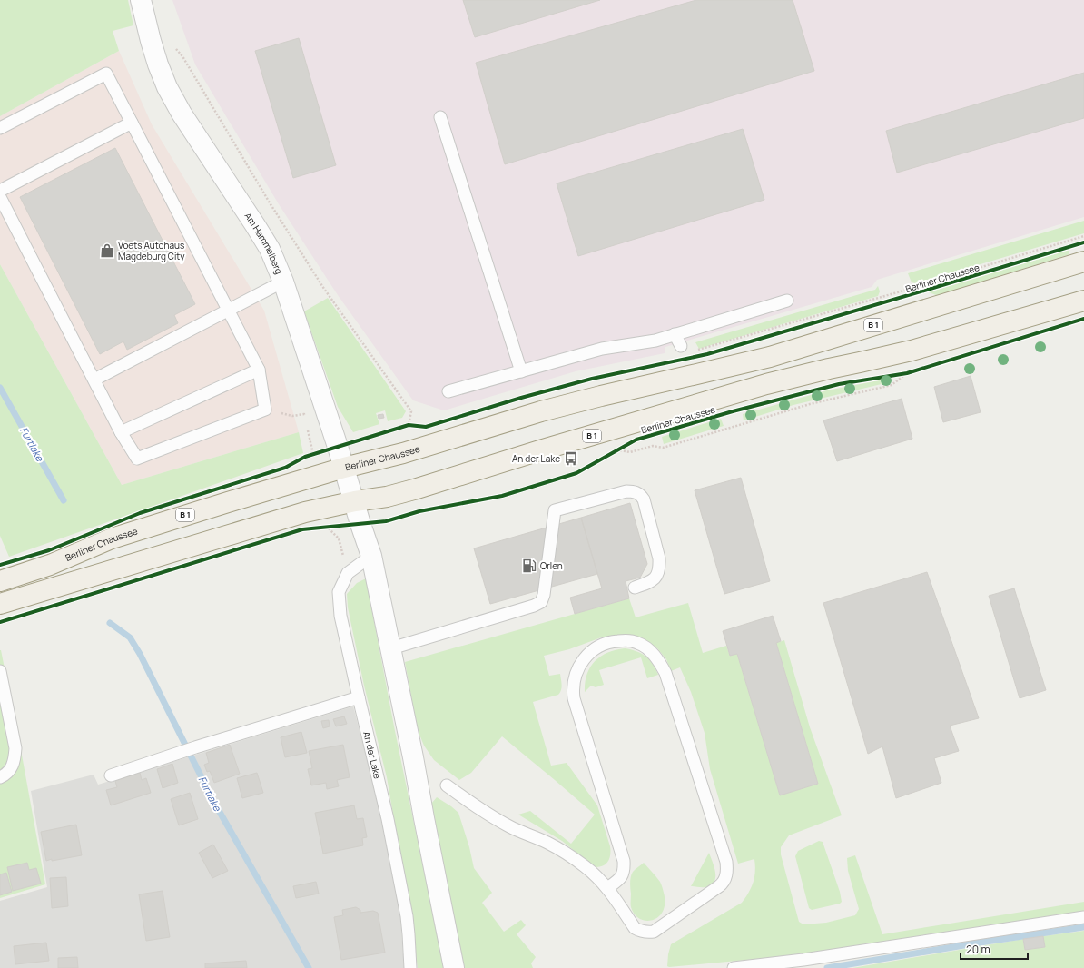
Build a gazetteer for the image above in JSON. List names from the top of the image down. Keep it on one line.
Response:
{"streets":{"main road":["Berliner Chaussee","B 1"],"street":["Am Hammelberg"],"lane":["An der Lake"]},"crossings":[["Am Hammelberg","Berliner Chaussee"]],"water":["Furtlake"],"places":{"shop":["Voets Autohaus Magdeburg City"],"bus stop":["An der Lake"],"fuel station":["Orlen"]},"scale_bar":"20 m"}
